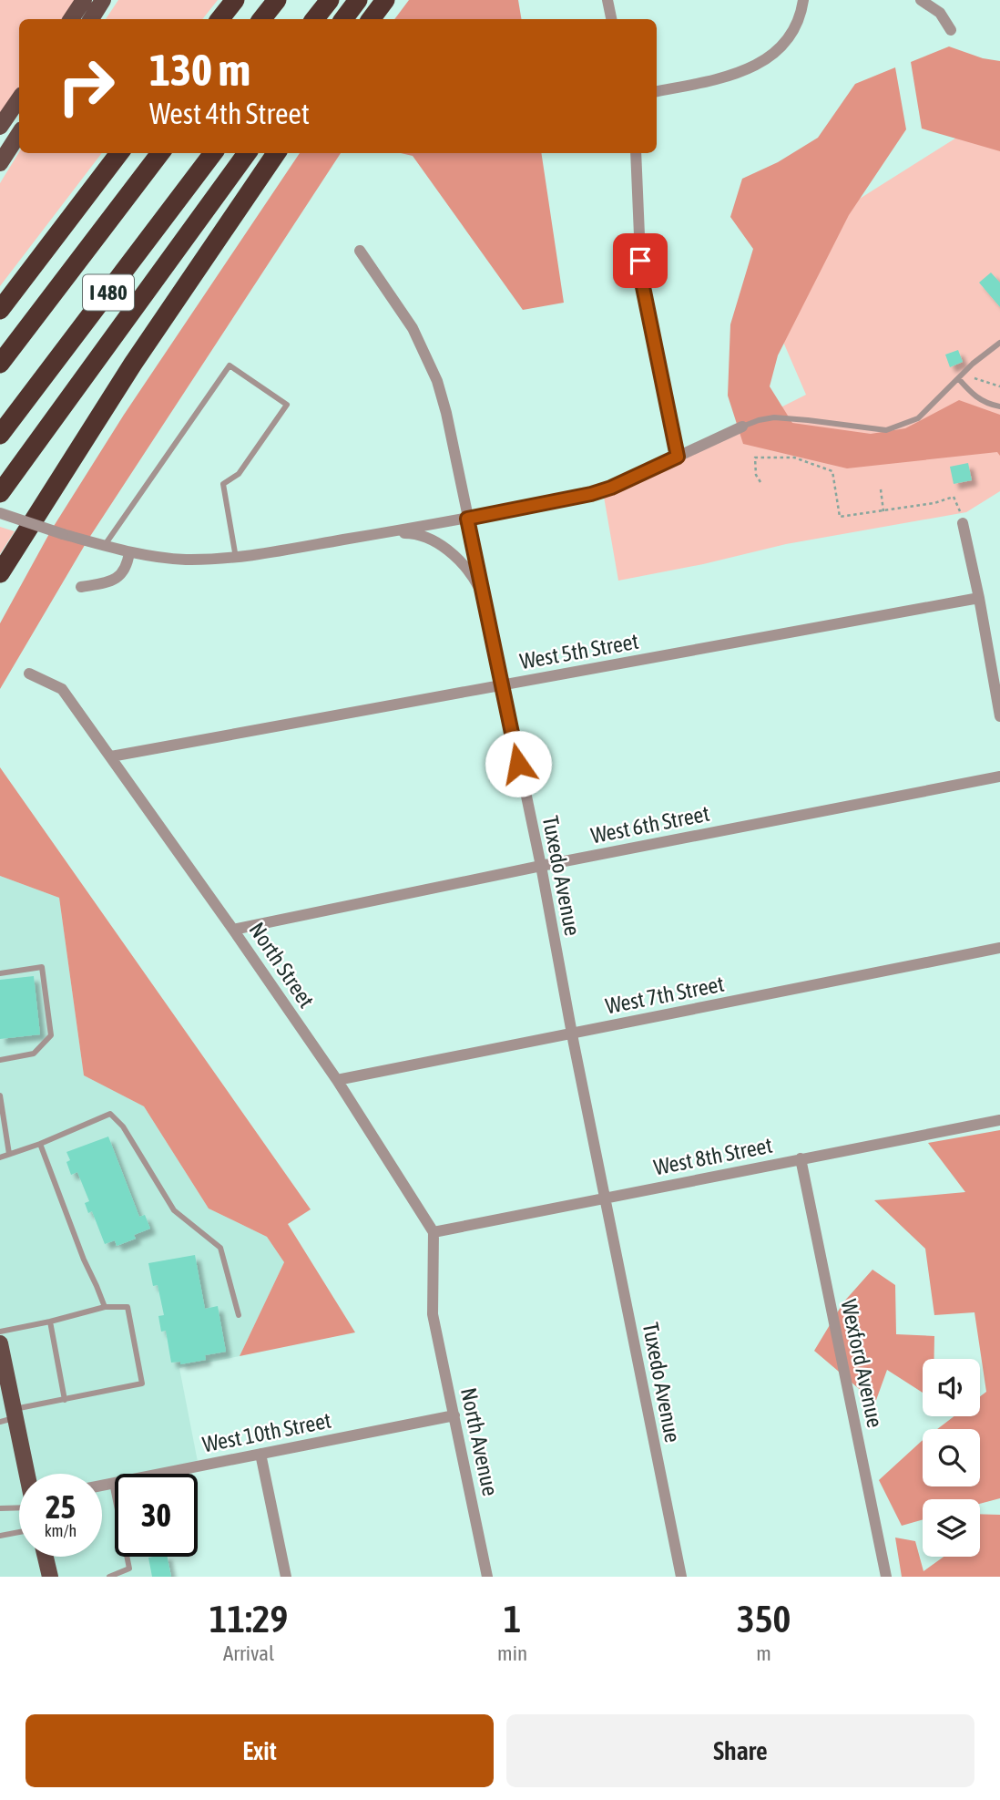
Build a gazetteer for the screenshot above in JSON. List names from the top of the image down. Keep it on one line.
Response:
{"streets":{"highway":["I 480"],"street":["West 5th Street","West 6th Street","Tuxedo Avenue","North Street","West 7th Street","West 8th Street","Wexford Avenue","West 10th Street","North Avenue"]},"crossings":[["West 5th Street","Tuxedo Avenue"],["West 5th Street","North Street"],["West 6th Street","Tuxedo Avenue"],["West 6th Street","North Street"],["Tuxedo Avenue","West 7th Street"],["Tuxedo Avenue","West 8th Street"],["North Street","West 7th Street"],["North Street","West 8th Street"],["North Street","North Avenue"],["West 8th Street","Wexford Avenue"],["West 8th Street","North Avenue"],["West 10th Street","North Avenue"]],"page":{"turn":["130 m","West 4th Street"],"speed":"25 km/h","limit":"30","eta":["11:29","Arrival","1","min","350","m"],"buttons":["Exit","Share"]}}
